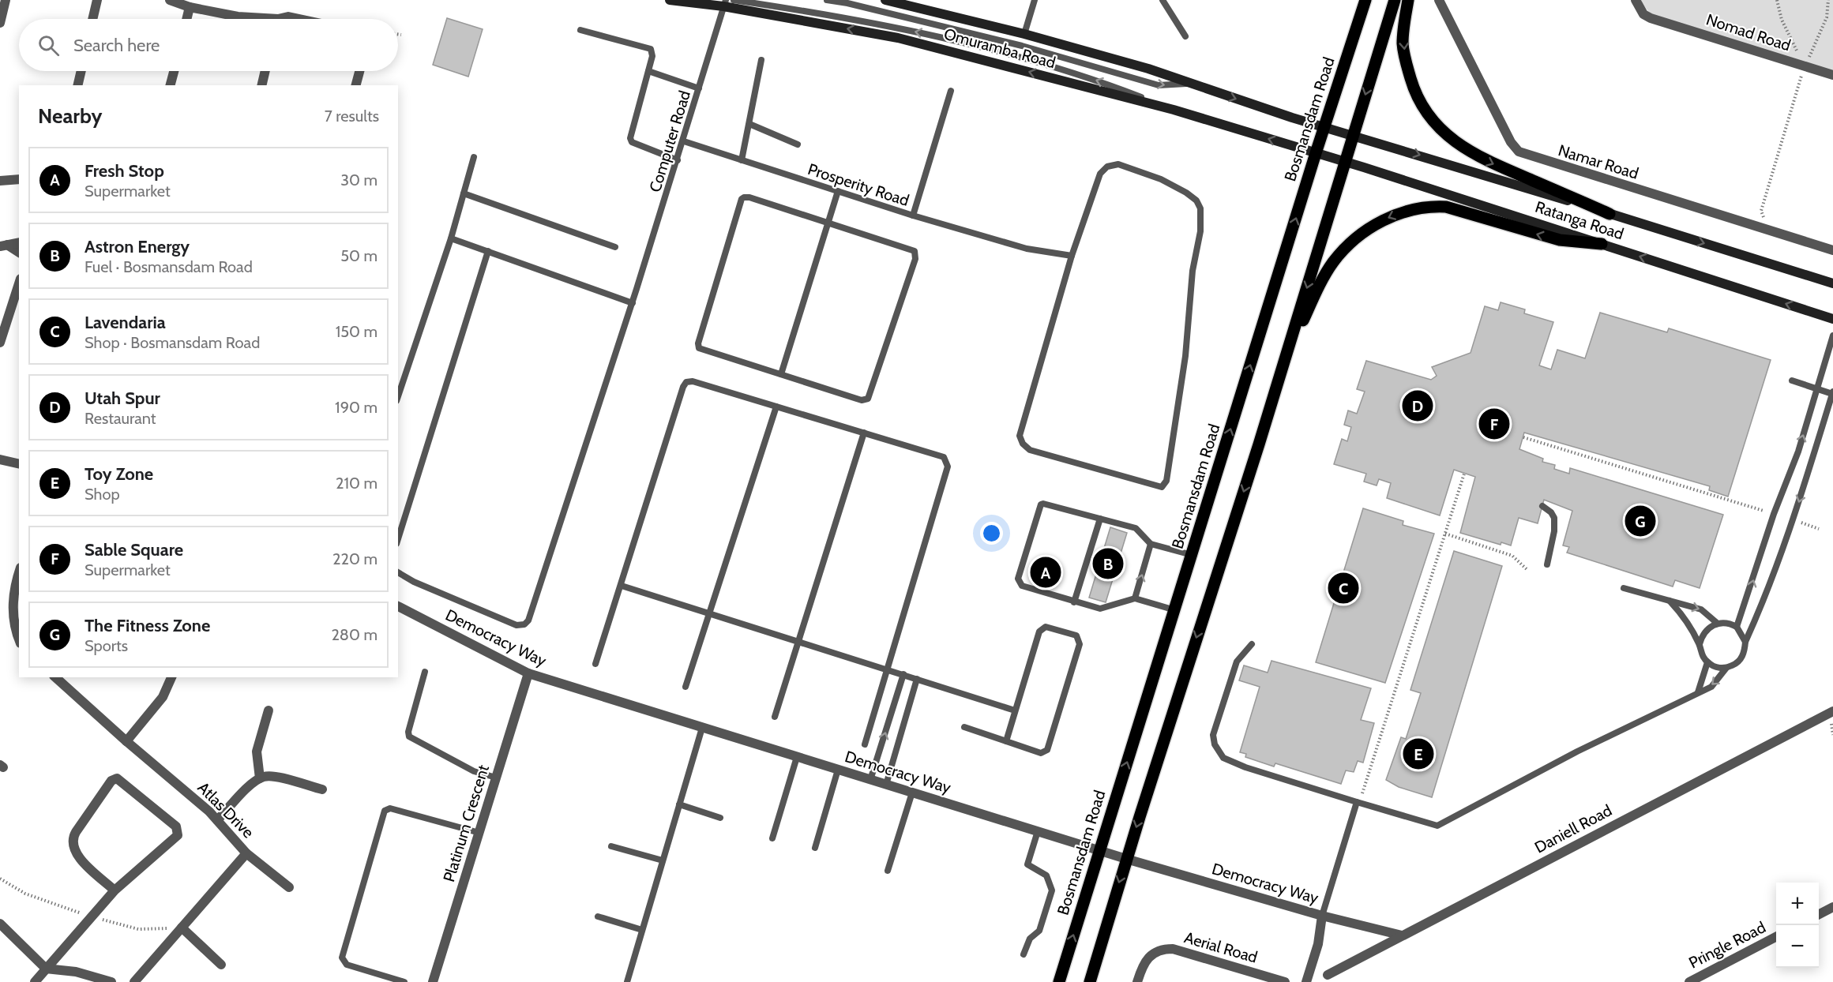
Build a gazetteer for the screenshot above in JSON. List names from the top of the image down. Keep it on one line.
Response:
{"streets":{"main road":["Omuramba Road","Bosmansdam Road","Ratanga Road"],"street":["Nomad Road","Namar Road","Democracy Way","Atlas Drive","Platinum Crescent","Daniell Road","Pringle Road","Aerial Road"],"lane":["Computer Road","Prosperity Road"]},"crossings":[["Omuramba Road","Bosmansdam Road"],["Omuramba Road","Computer Road"],["Omuramba Road","Ratanga Road"],["Bosmansdam Road","Ratanga Road"],["Bosmansdam Road","Democracy Way"],["Computer Road","Prosperity Road"],["Democracy Way","Platinum Crescent"],["Democracy Way","Daniell Road"]],"page":{"search":"Search here","heading":["Nearby","7 results"],"list":[{"mark":"A","name":"Fresh Stop","note":"Supermarket","value":"30 m"},{"mark":"B","name":"Astron Energy","note":"Fuel · Bosmansdam Road","value":"50 m"},{"mark":"C","name":"Lavendaria","note":"Shop · Bosmansdam Road","value":"150 m"},{"mark":"D","name":"Utah Spur","note":"Restaurant","value":"190 m"},{"mark":"E","name":"Toy Zone","note":"Shop","value":"210 m"},{"mark":"F","name":"Sable Square","note":"Supermarket","value":"220 m"},{"mark":"G","name":"The Fitness Zone","note":"Sports","value":"280 m"}],"pins":["D","F","G","B","A","C","E"],"map_buttons":["+","−"]}}
